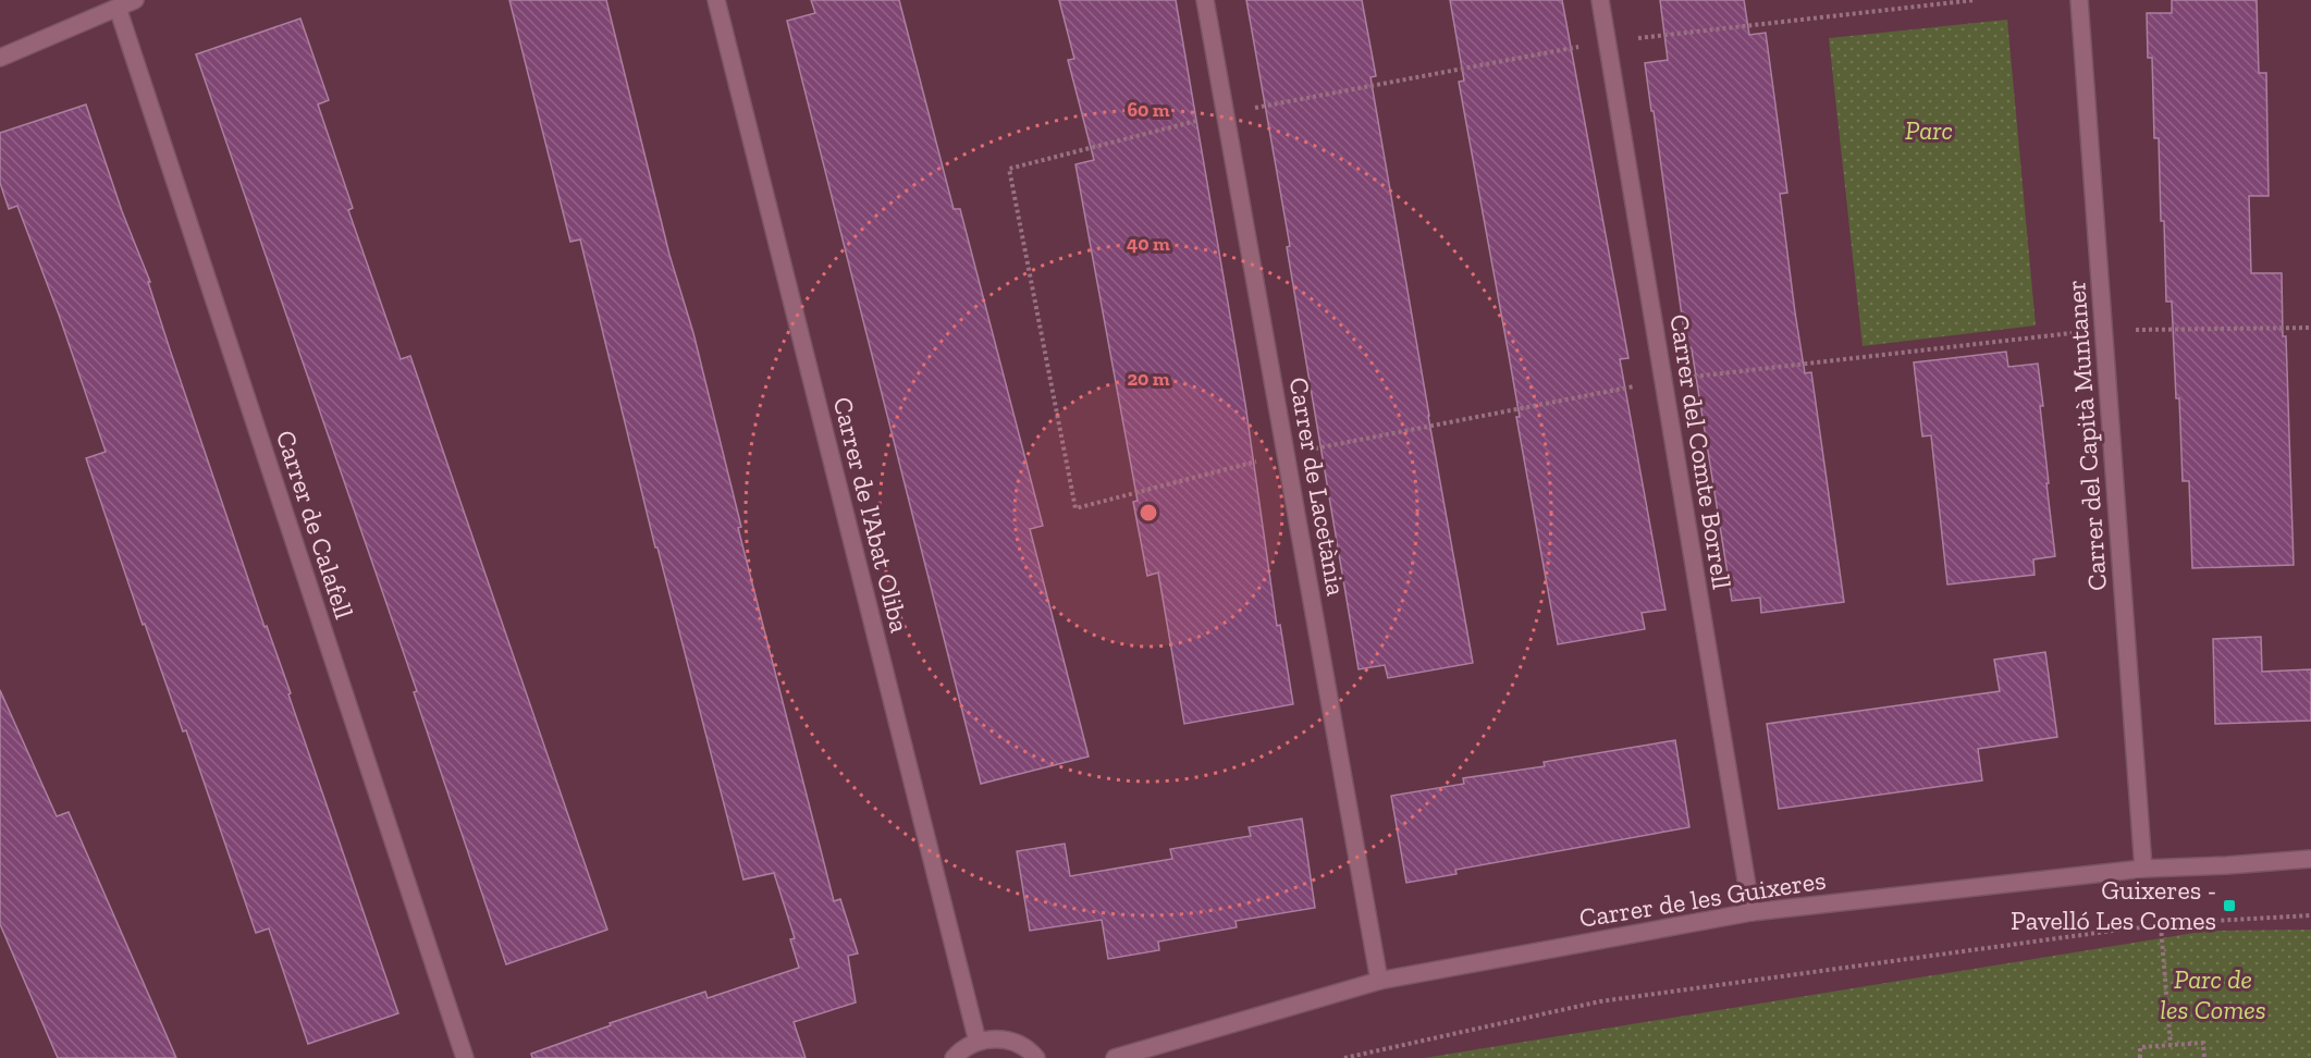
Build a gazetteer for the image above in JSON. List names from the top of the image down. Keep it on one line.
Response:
{"streets":{"street":["Carrer del Capità Muntaner","Carrer del Comte Borrell","Carrer de Lacetània","Carrer de l'Abat Oliba","Carrer de Calafell","Carrer de les Guixeres"]},"crossings":[["Carrer del Capità Muntaner","Carrer de les Guixeres"],["Carrer del Comte Borrell","Carrer de les Guixeres"],["Carrer de Lacetània","Carrer de les Guixeres"]],"parks":["Parc","Parc de les Comes"],"places":{"transit":["Guixeres - Pavelló Les Comes"]},"rings":["60 m","40 m","20 m"]}
